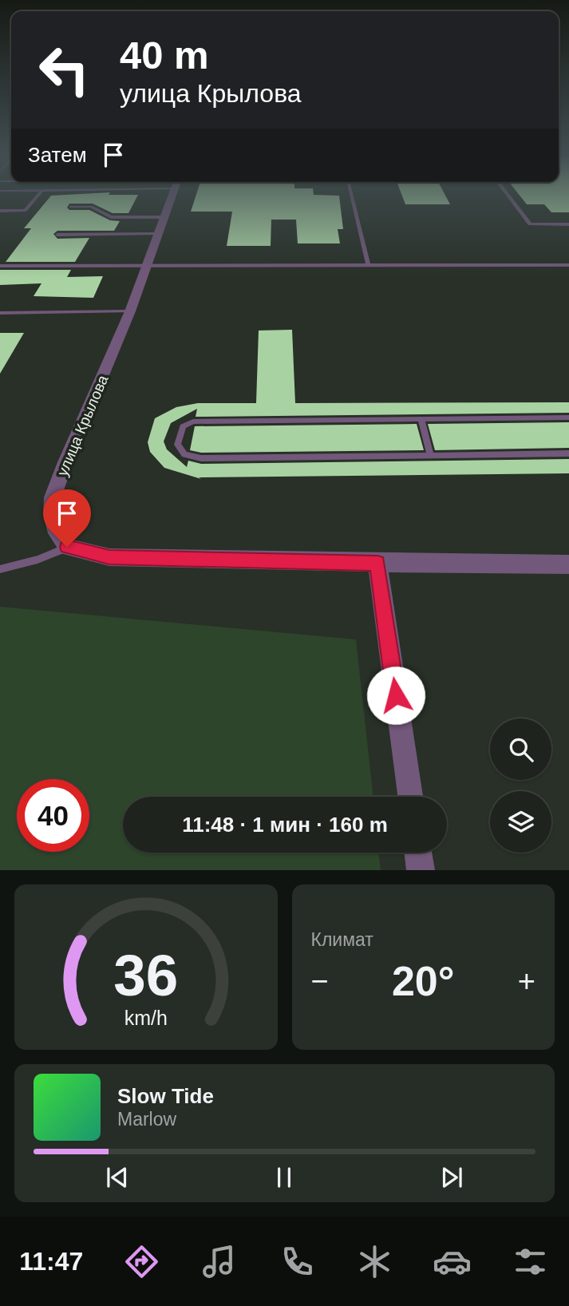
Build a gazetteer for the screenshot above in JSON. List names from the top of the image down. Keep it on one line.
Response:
{"streets":{"street":["улица Крылова"]},"page":{"turn":["40 m","улица Крылова"],"then":"Затем","limit":"40","trip":"11:48 · 1 мин · 160 m","tile":"Климат","heat":["−","20°","+"],"song":["Slow Tide","Marlow"],"tabs":"11:47","gauge":["36","km/h"]}}
